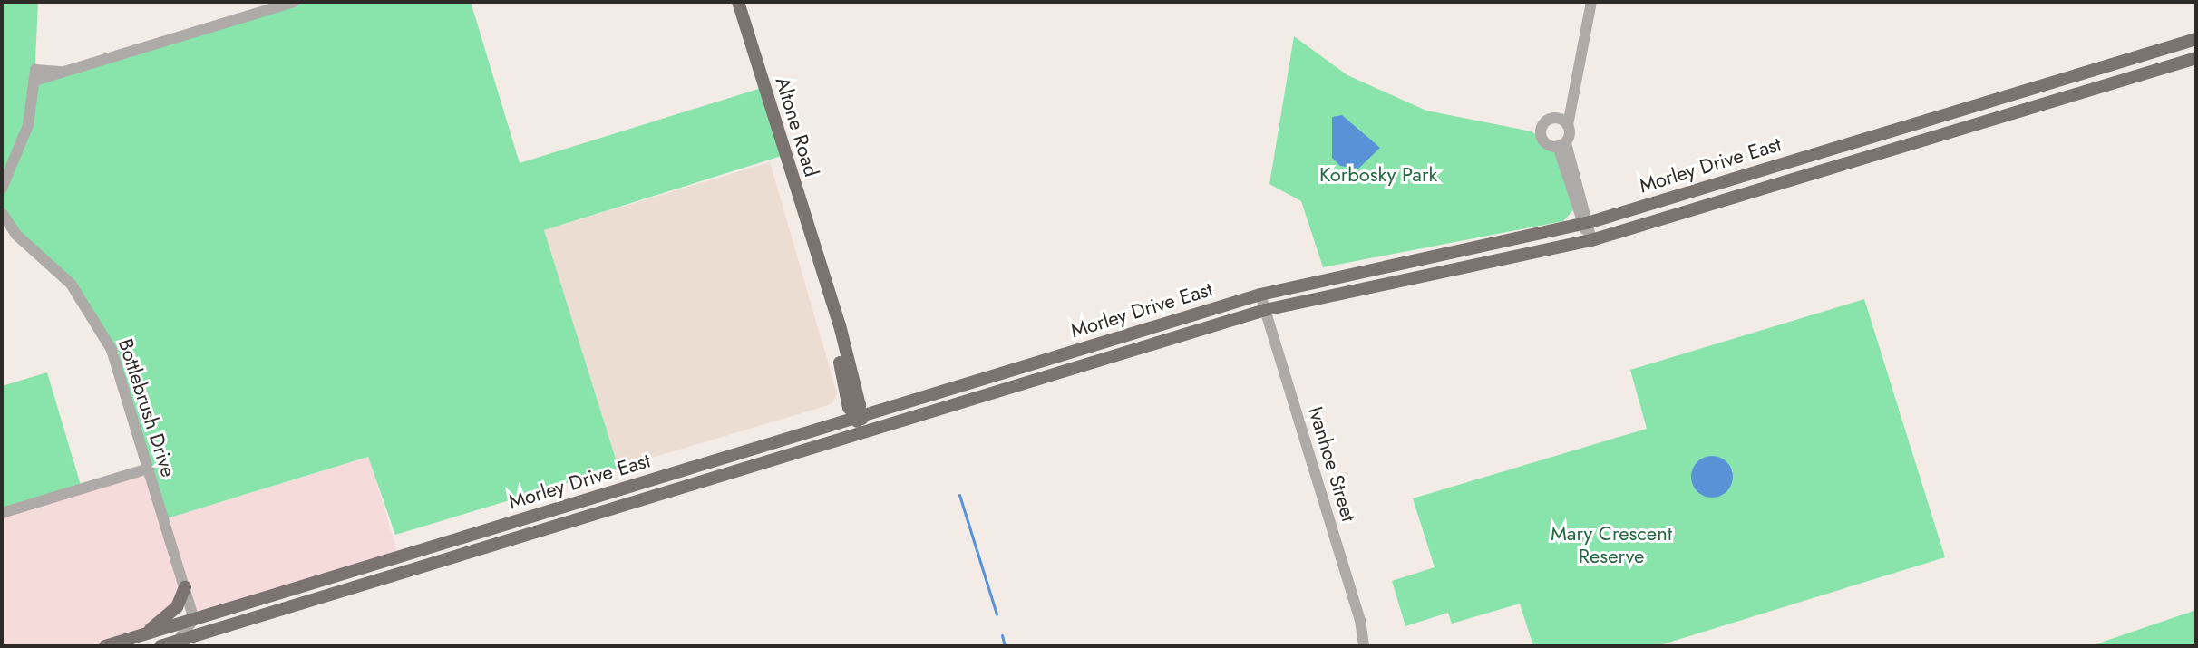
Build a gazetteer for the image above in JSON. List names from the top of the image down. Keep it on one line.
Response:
{"streets":{"main road":["Altone Road","Morley Drive East"],"street":["Bottlebrush Drive","Ivanhoe Street"]},"crossings":[["Altone Road","Morley Drive East"],["Morley Drive East","Bottlebrush Drive"],["Morley Drive East","Ivanhoe Street"]],"parks":["Korbosky Park","Mary Crescent Reserve"]}
